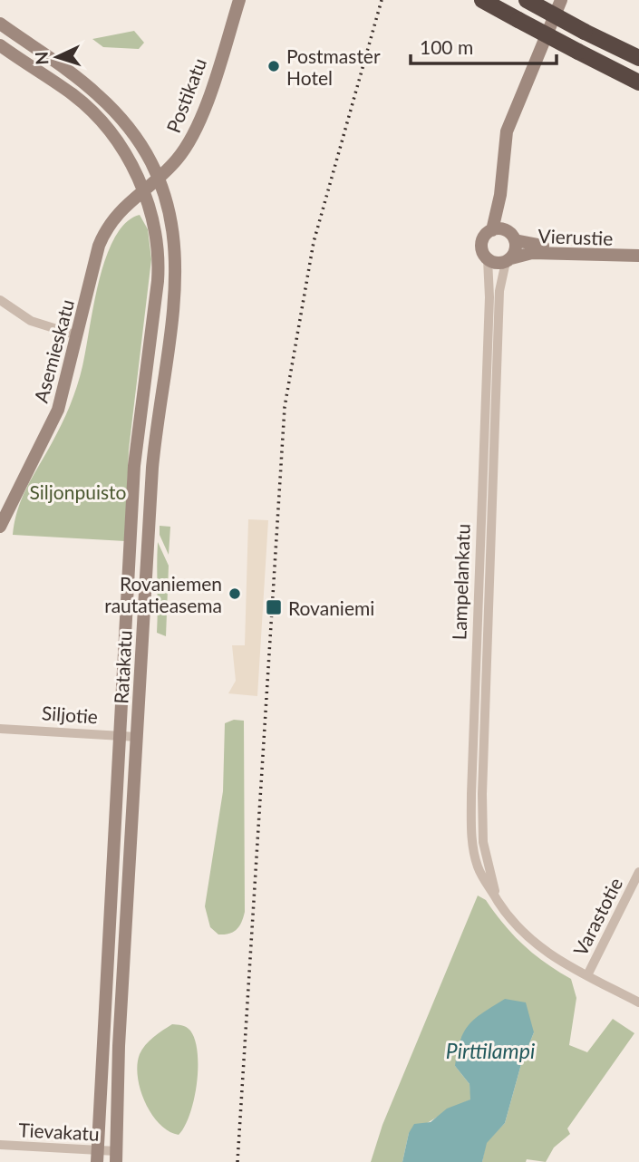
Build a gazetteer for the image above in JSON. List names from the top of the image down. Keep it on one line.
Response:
{"streets":{"main road":["Postikatu","Vierustie","Asemieskatu","Ratakatu"],"street":["Lampelankatu","Siljotie","Varastotie","Tievakatu"]},"crossings":[["Postikatu","Asemieskatu"],["Postikatu","Ratakatu"],["Vierustie","Lampelankatu"],["Asemieskatu","Ratakatu"],["Lampelankatu","Varastotie"],["Ratakatu","Siljotie"],["Ratakatu","Tievakatu"]],"water":["Pirttilampi"],"parks":["Siljonpuisto"],"places":{"other":["Postmaster Hotel","Rovaniemen rautatieasema"],"transit":["Rovaniemi"]},"scale_bar":"100 m","north":"left"}
